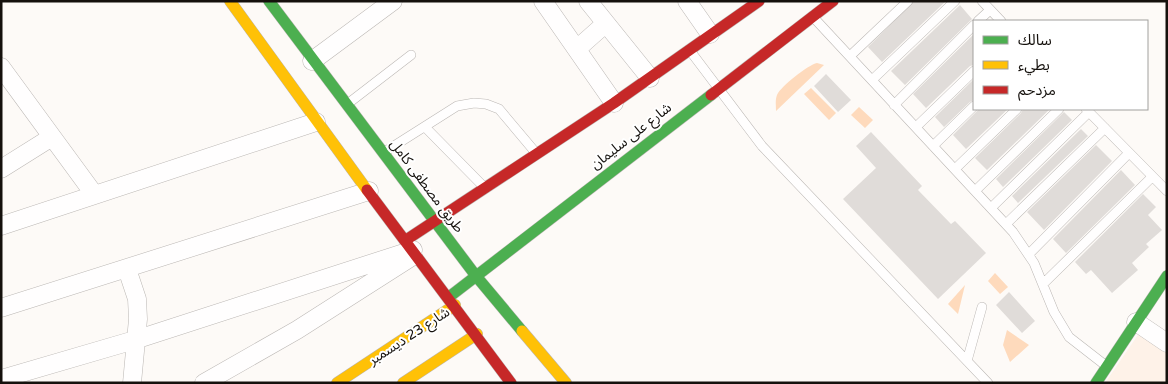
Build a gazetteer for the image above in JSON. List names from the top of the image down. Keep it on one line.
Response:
{"streets":{"street":["شارع على سليمان","طريق مصطفى كامل","شارع 23 ديسمبر"]},"crossings":[["شارع على سليمان","طريق مصطفى كامل"],["شارع على سليمان","شارع 23 ديسمبر"]],"legend":["سالك","بطيء","مزدحم"]}
